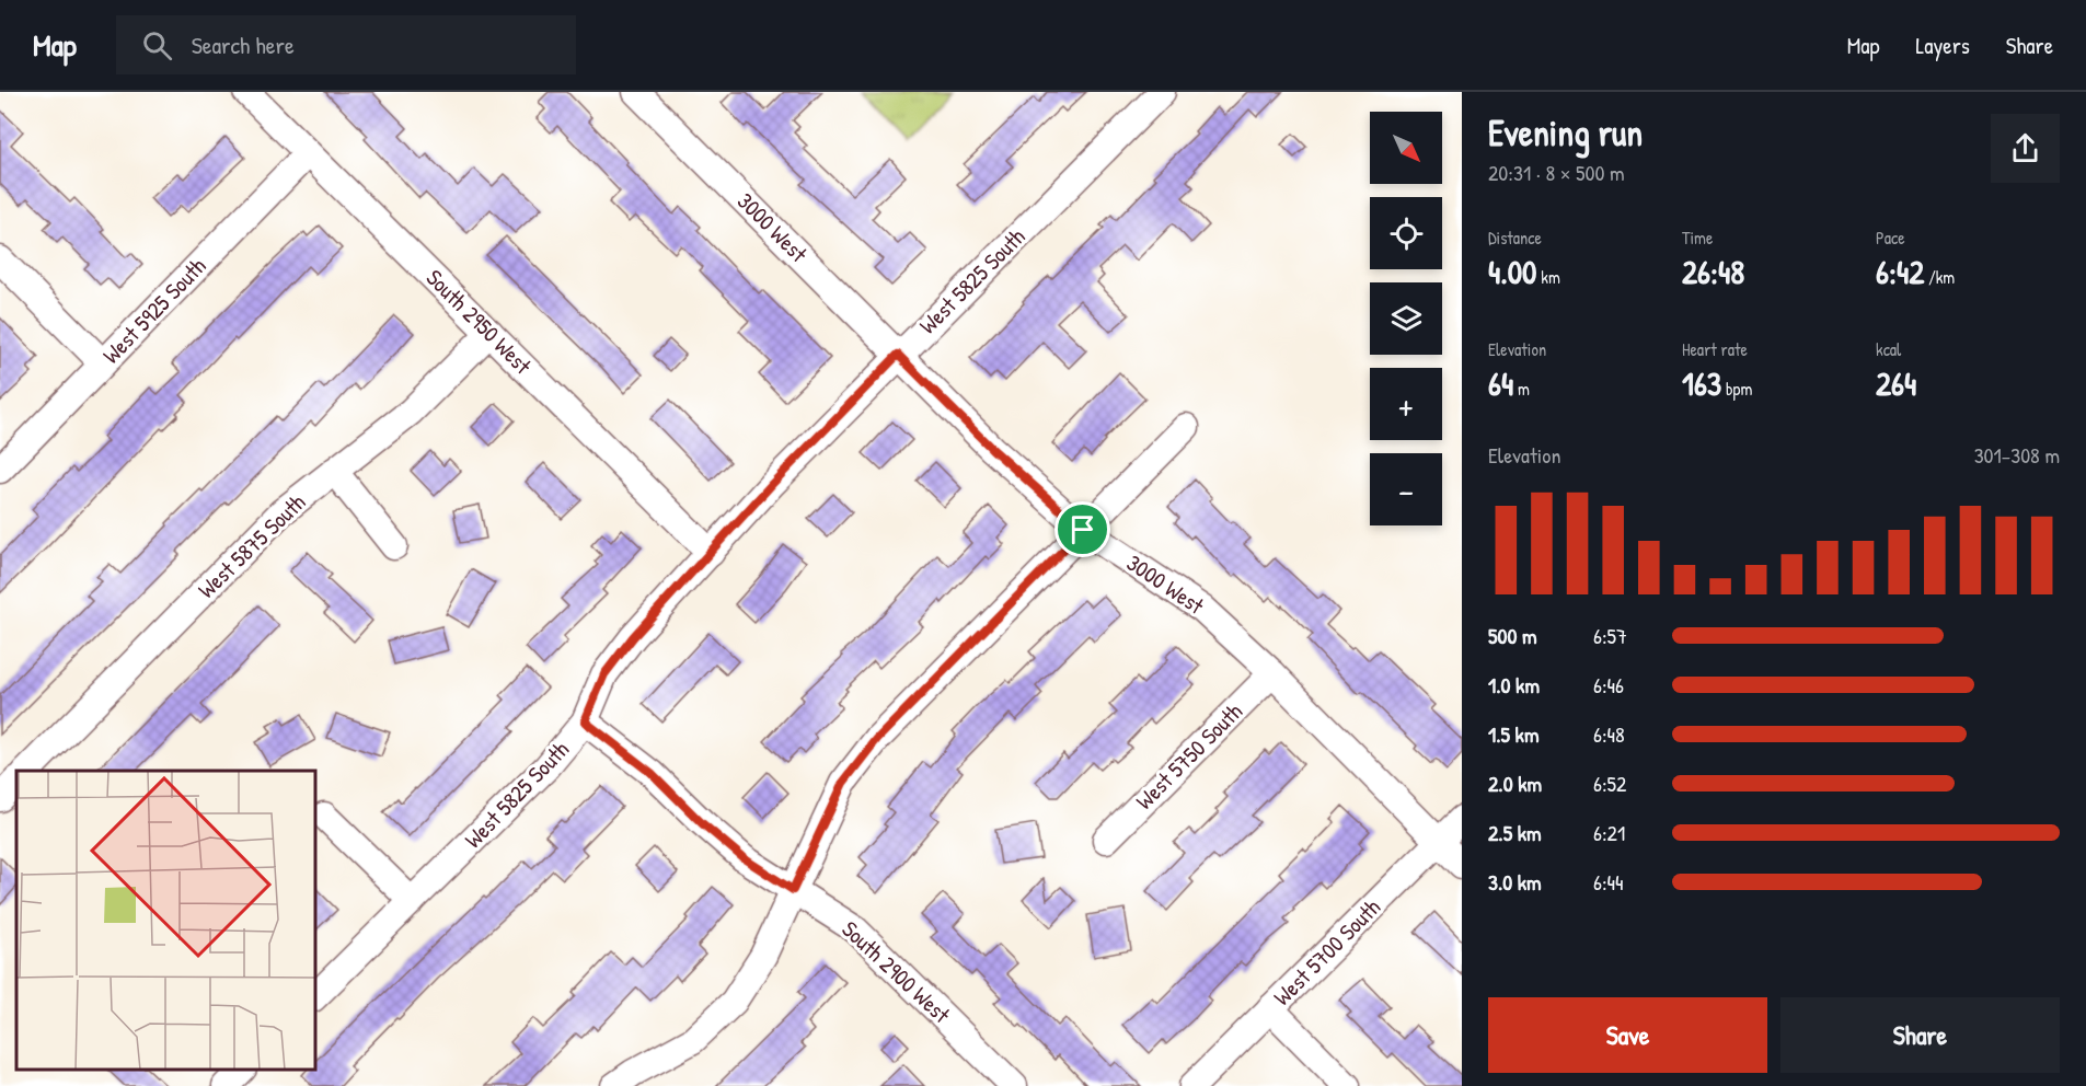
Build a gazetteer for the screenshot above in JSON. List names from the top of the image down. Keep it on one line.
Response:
{"streets":{"street":["3000 West","West 5825 South","West 5925 South","South 2950 West","West 5875 South","West 5750 South","West 5700 South","South 2900 West"]},"crossings":[["3000 West","West 5825 South"],["3000 West","West 5750 South"],["3000 West","West 5700 South"],["West 5825 South","South 2950 West"],["West 5825 South","South 2900 West"],["West 5925 South","South 2950 West"],["South 2950 West","West 5875 South"]],"north":"bottom right","page":{"header":"Map","search":"Search here","nav":["Map","Layers","Share"],"heading":["Evening run","20:31 · 8 × 500 m"],"map_buttons":["+","−"],"stats":[["Distance","4.00 km"],["Time","26:48"],["Pace","6:42 /km"],["Elevation","64 m"],["Heart rate","163 bpm"],["kcal","264"]],"chart":["Elevation","301–308 m"],"list":[{"name":"500 m","note":"6:57"},{"name":"1.0 km","note":"6:46"},{"name":"1.5 km","note":"6:48"},{"name":"2.0 km","note":"6:52"},{"name":"2.5 km","note":"6:21"},{"name":"3.0 km","note":"6:44"}],"buttons":["Save","Share"]}}
